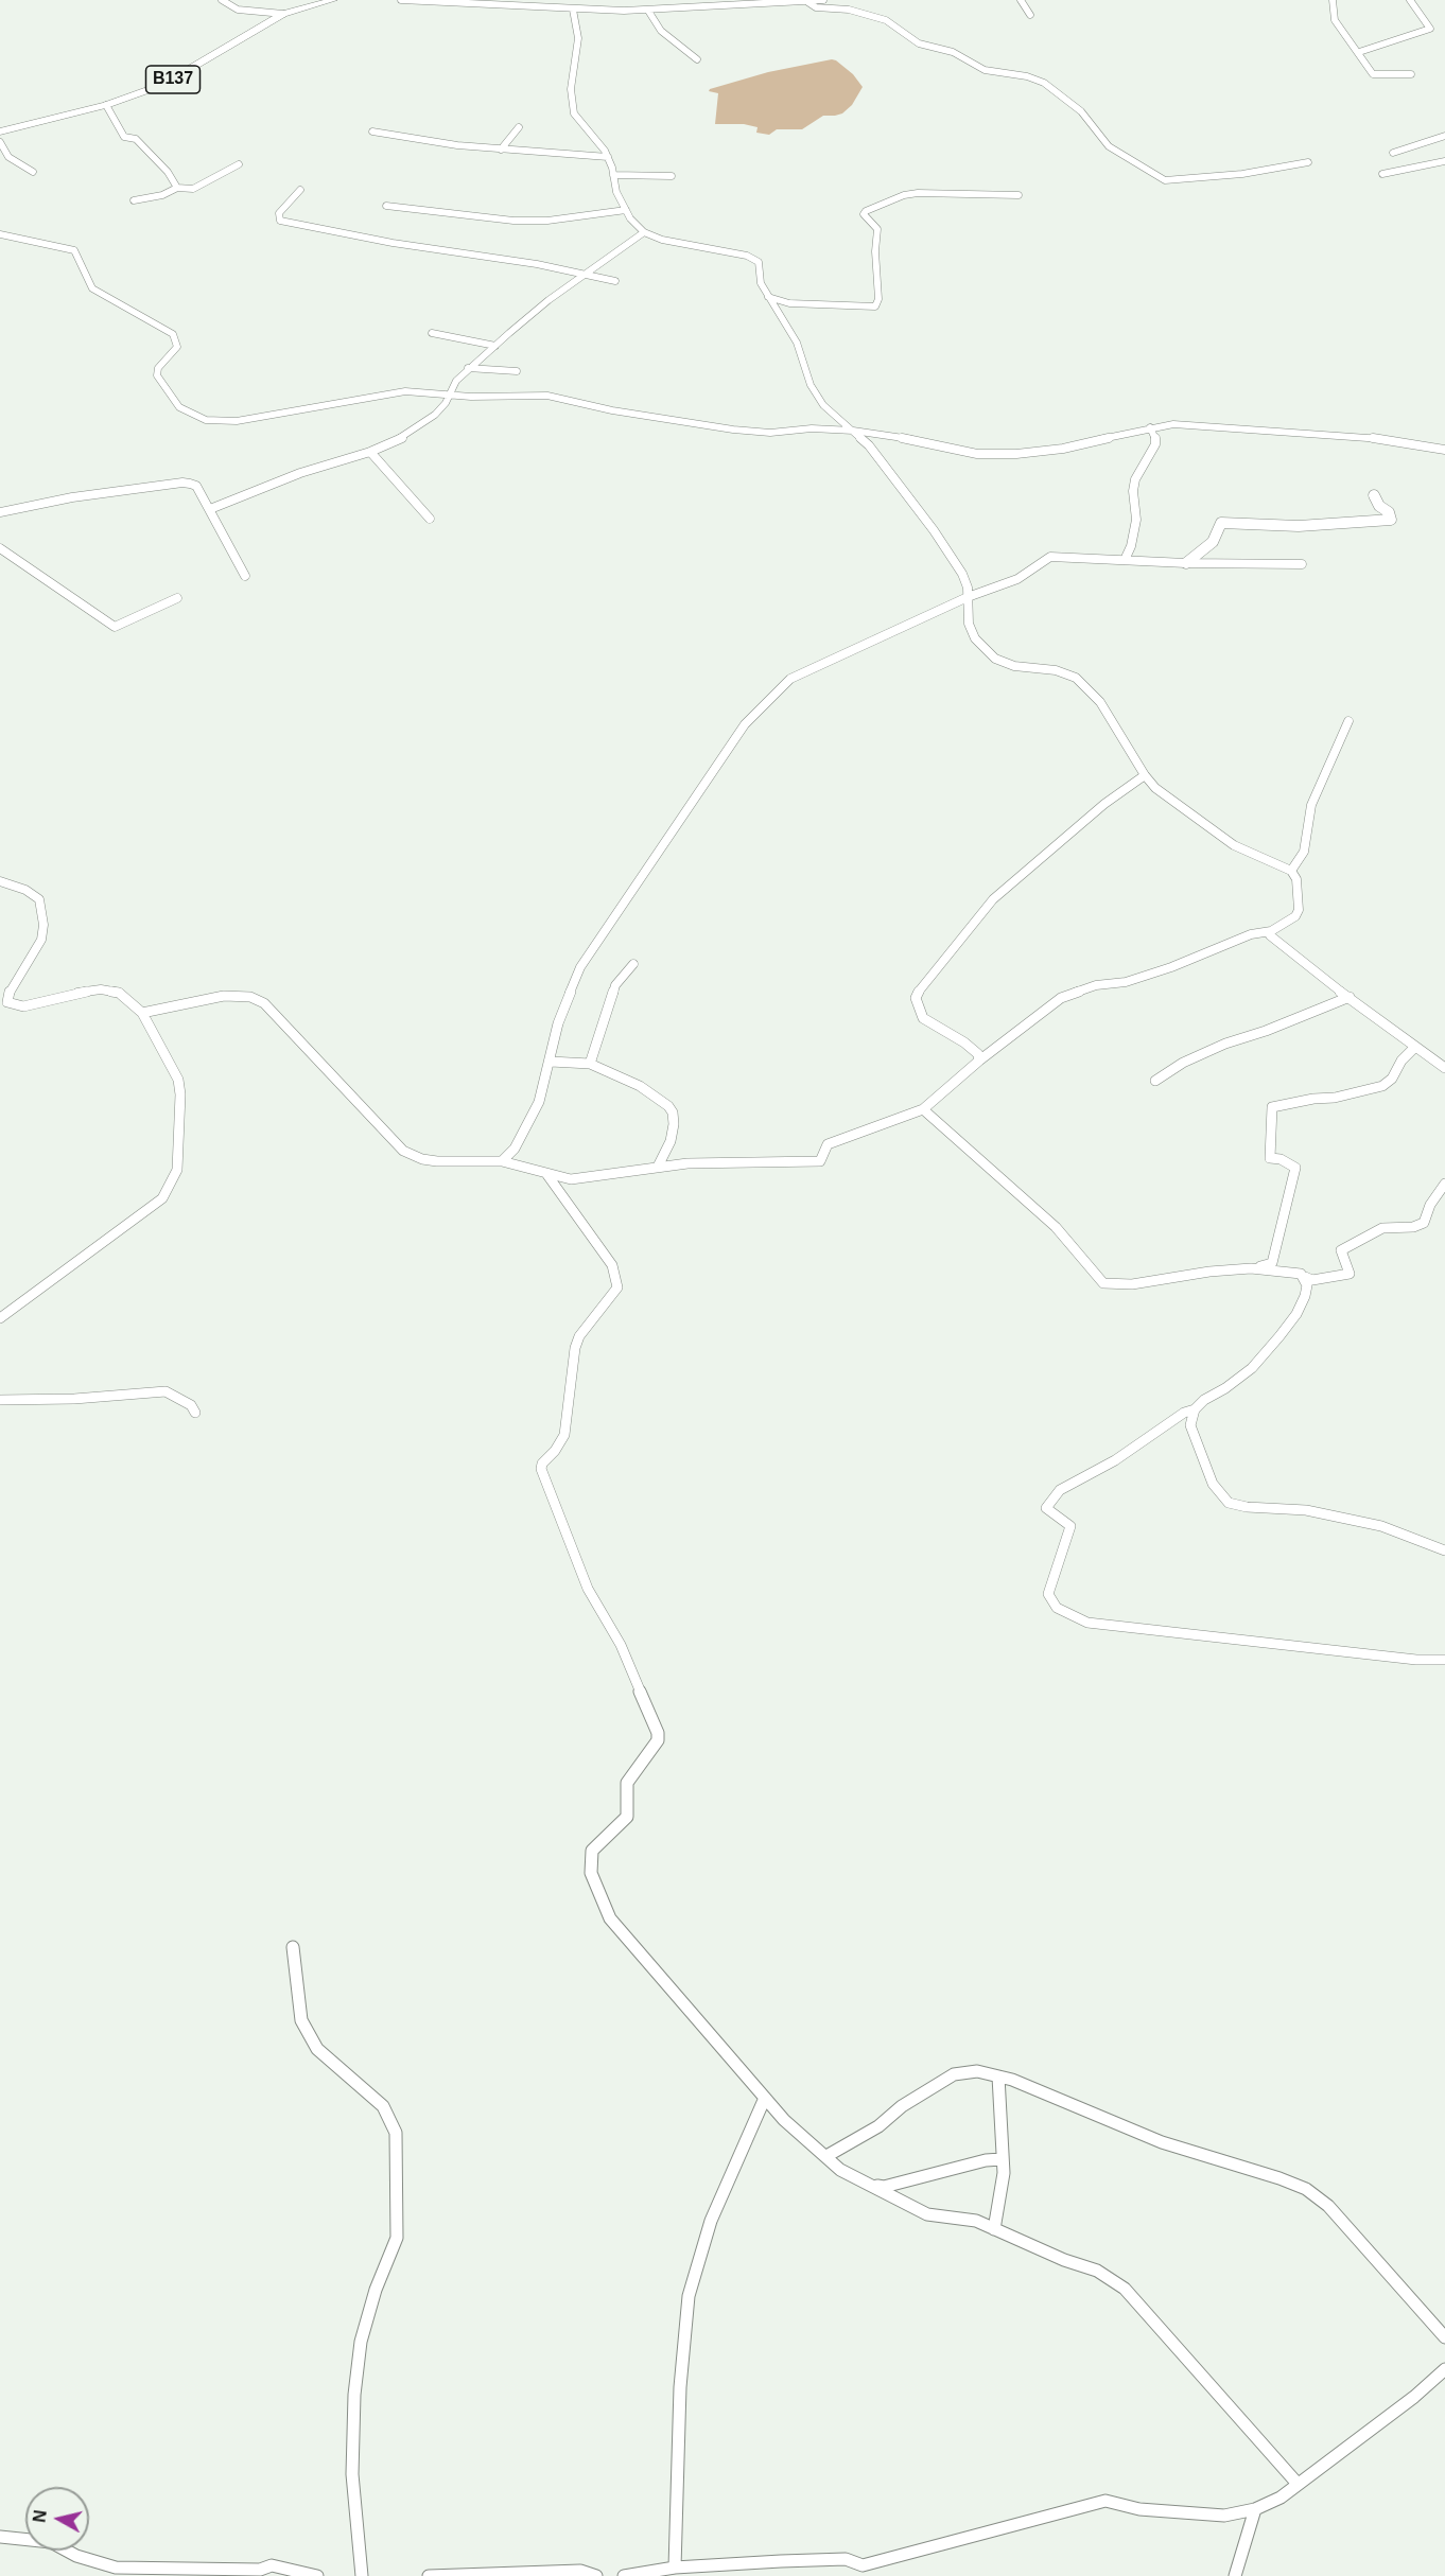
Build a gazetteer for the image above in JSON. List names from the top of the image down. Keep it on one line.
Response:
{"streets":{"main road":["B137"]},"north":"left"}
